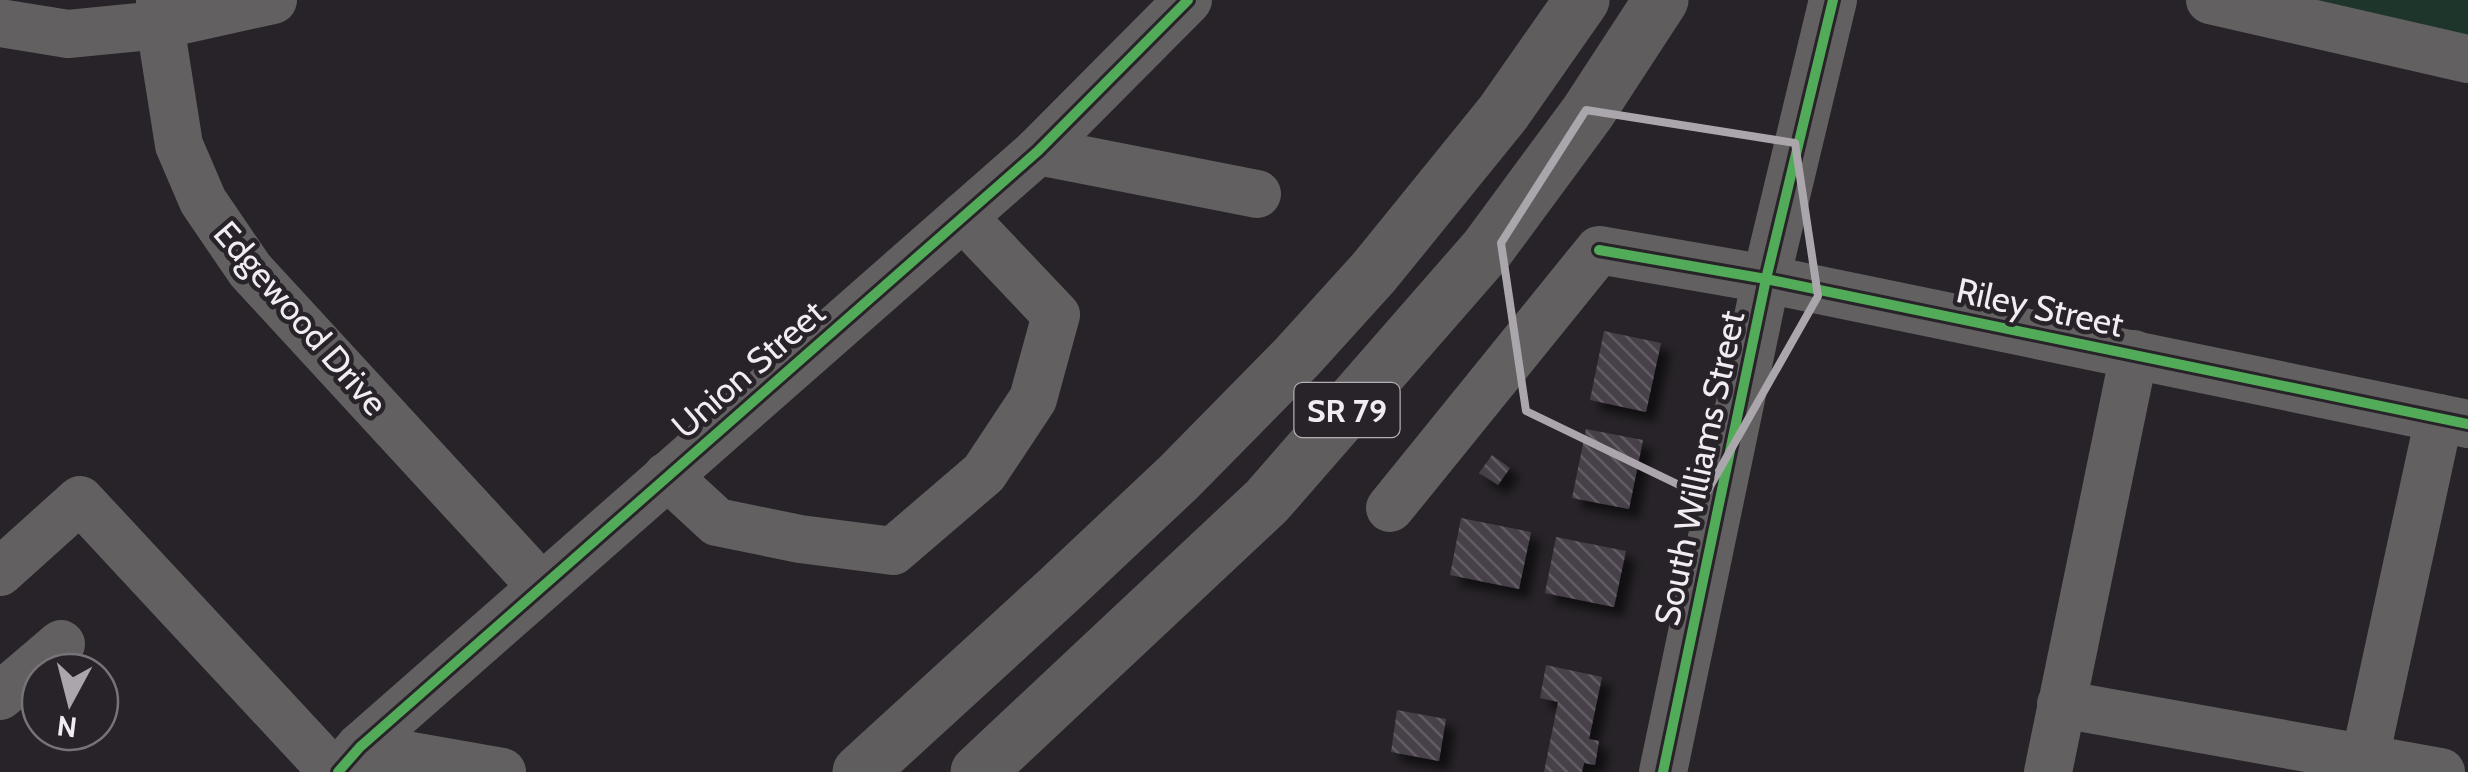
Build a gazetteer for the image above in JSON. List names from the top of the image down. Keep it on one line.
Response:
{"streets":{"highway":["SR 79"],"street":["Riley Street","Edgewood Drive","Union Street","South Williams Street"]},"crossings":[["Riley Street","South Williams Street"],["Edgewood Drive","Union Street"]],"north":"bottom"}
